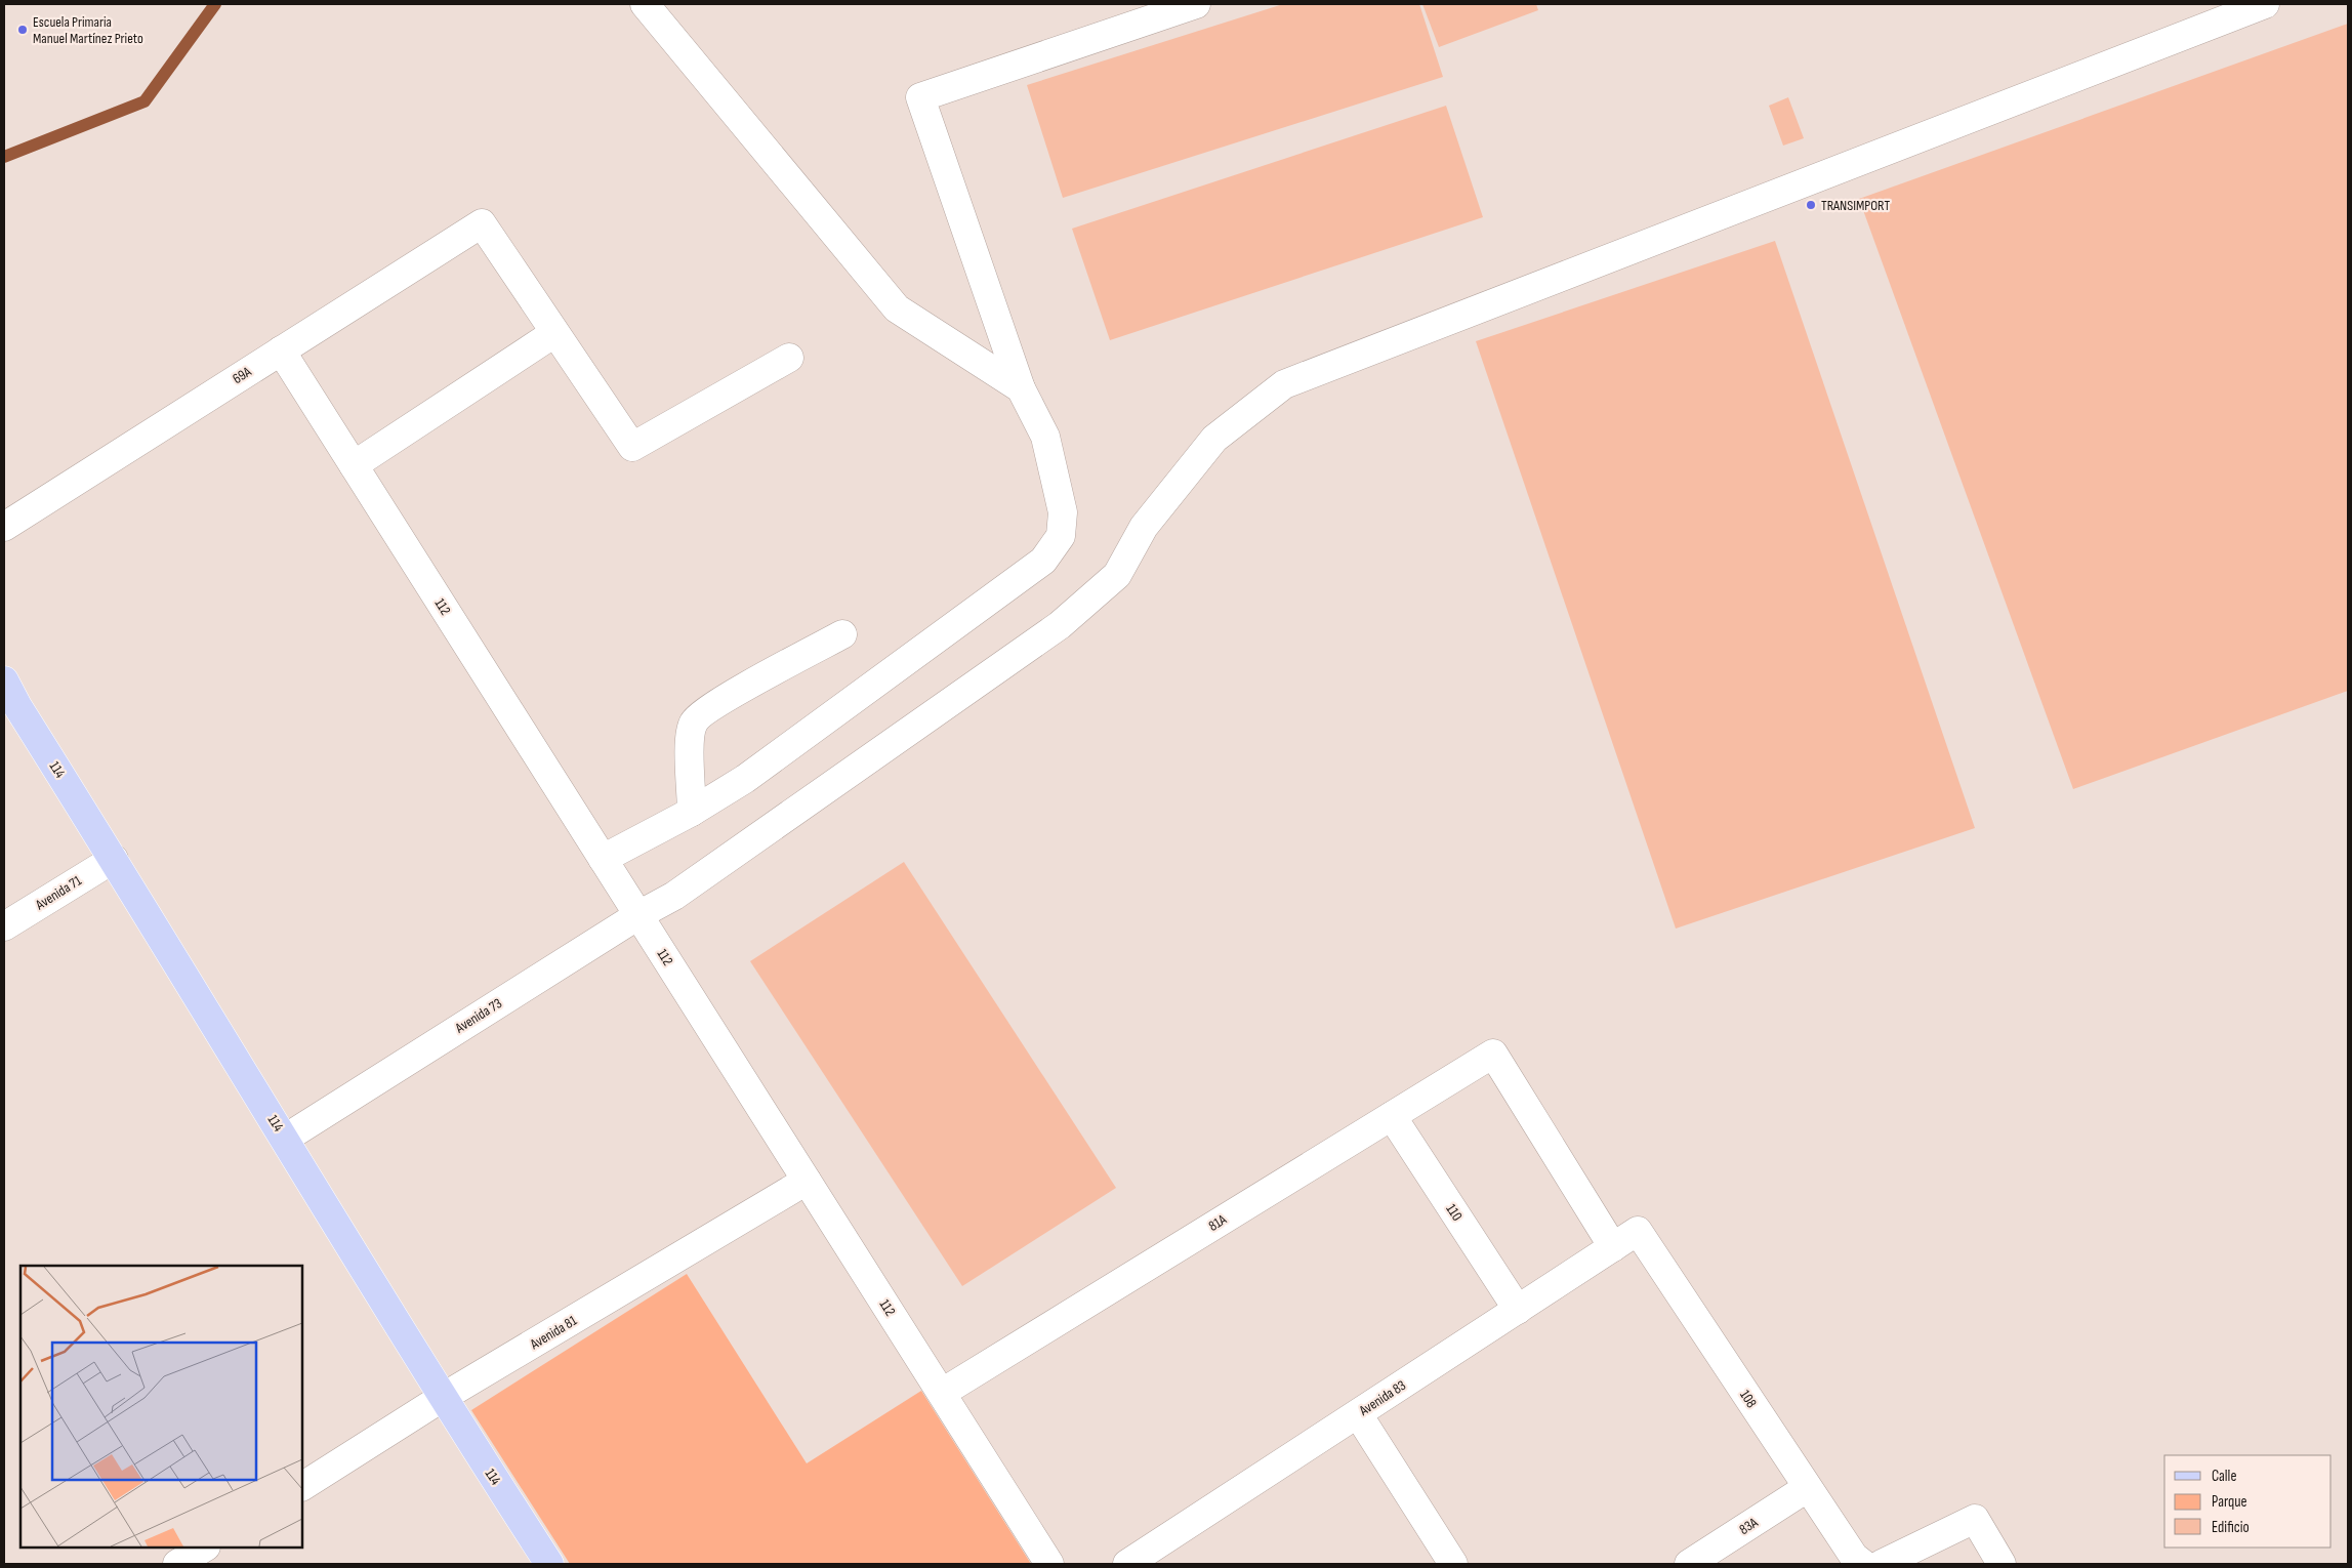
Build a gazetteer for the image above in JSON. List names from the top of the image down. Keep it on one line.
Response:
{"streets":{"main road":["114"],"street":["69A","112","Avenida 71","Avenida 73","110","81A","Avenida 81","Avenida 83","108","83A"]},"crossings":[["69A","112"],["112","Avenida 73"],["112","81A"],["112","Avenida 81"],["114","Avenida 71"],["114","Avenida 73"],["114","Avenida 81"],["110","81A"],["110","Avenida 83"],["81A","Avenida 83"],["Avenida 83","108"],["108","83A"]],"places":["Escuela Primaria Manuel Martínez Prieto","TRANSIMPORT"],"legend":["Calle","Parque","Edificio"]}
